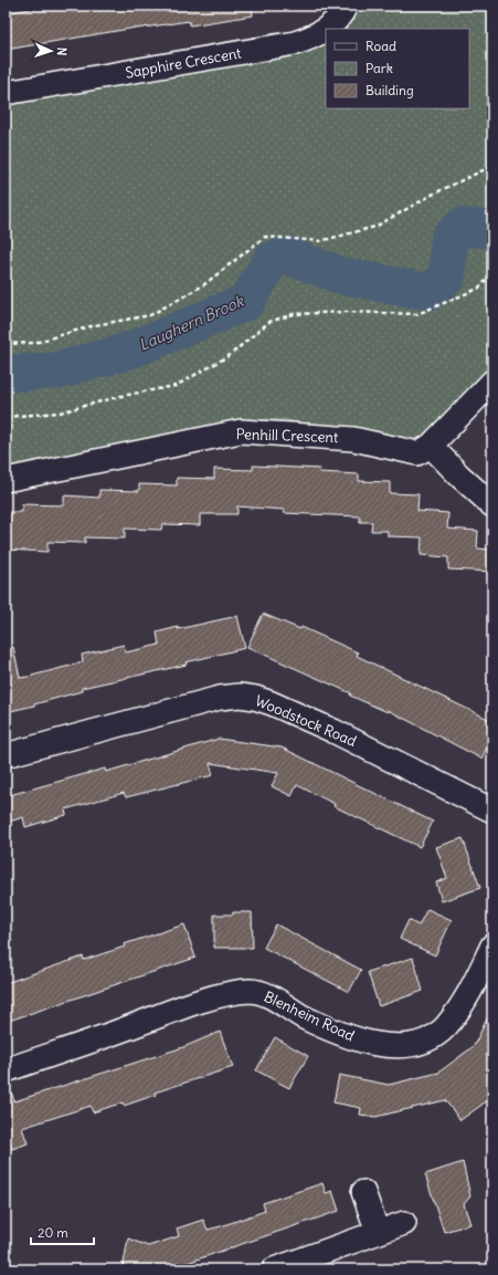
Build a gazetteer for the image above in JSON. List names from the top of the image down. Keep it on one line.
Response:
{"streets":{"street":["Sapphire Crescent","Penhill Crescent","Woodstock Road","Blenheim Road"]},"water":["Laughern Brook"],"legend":["Road","Park","Building"],"scale_bar":"20 m","north":"right"}
